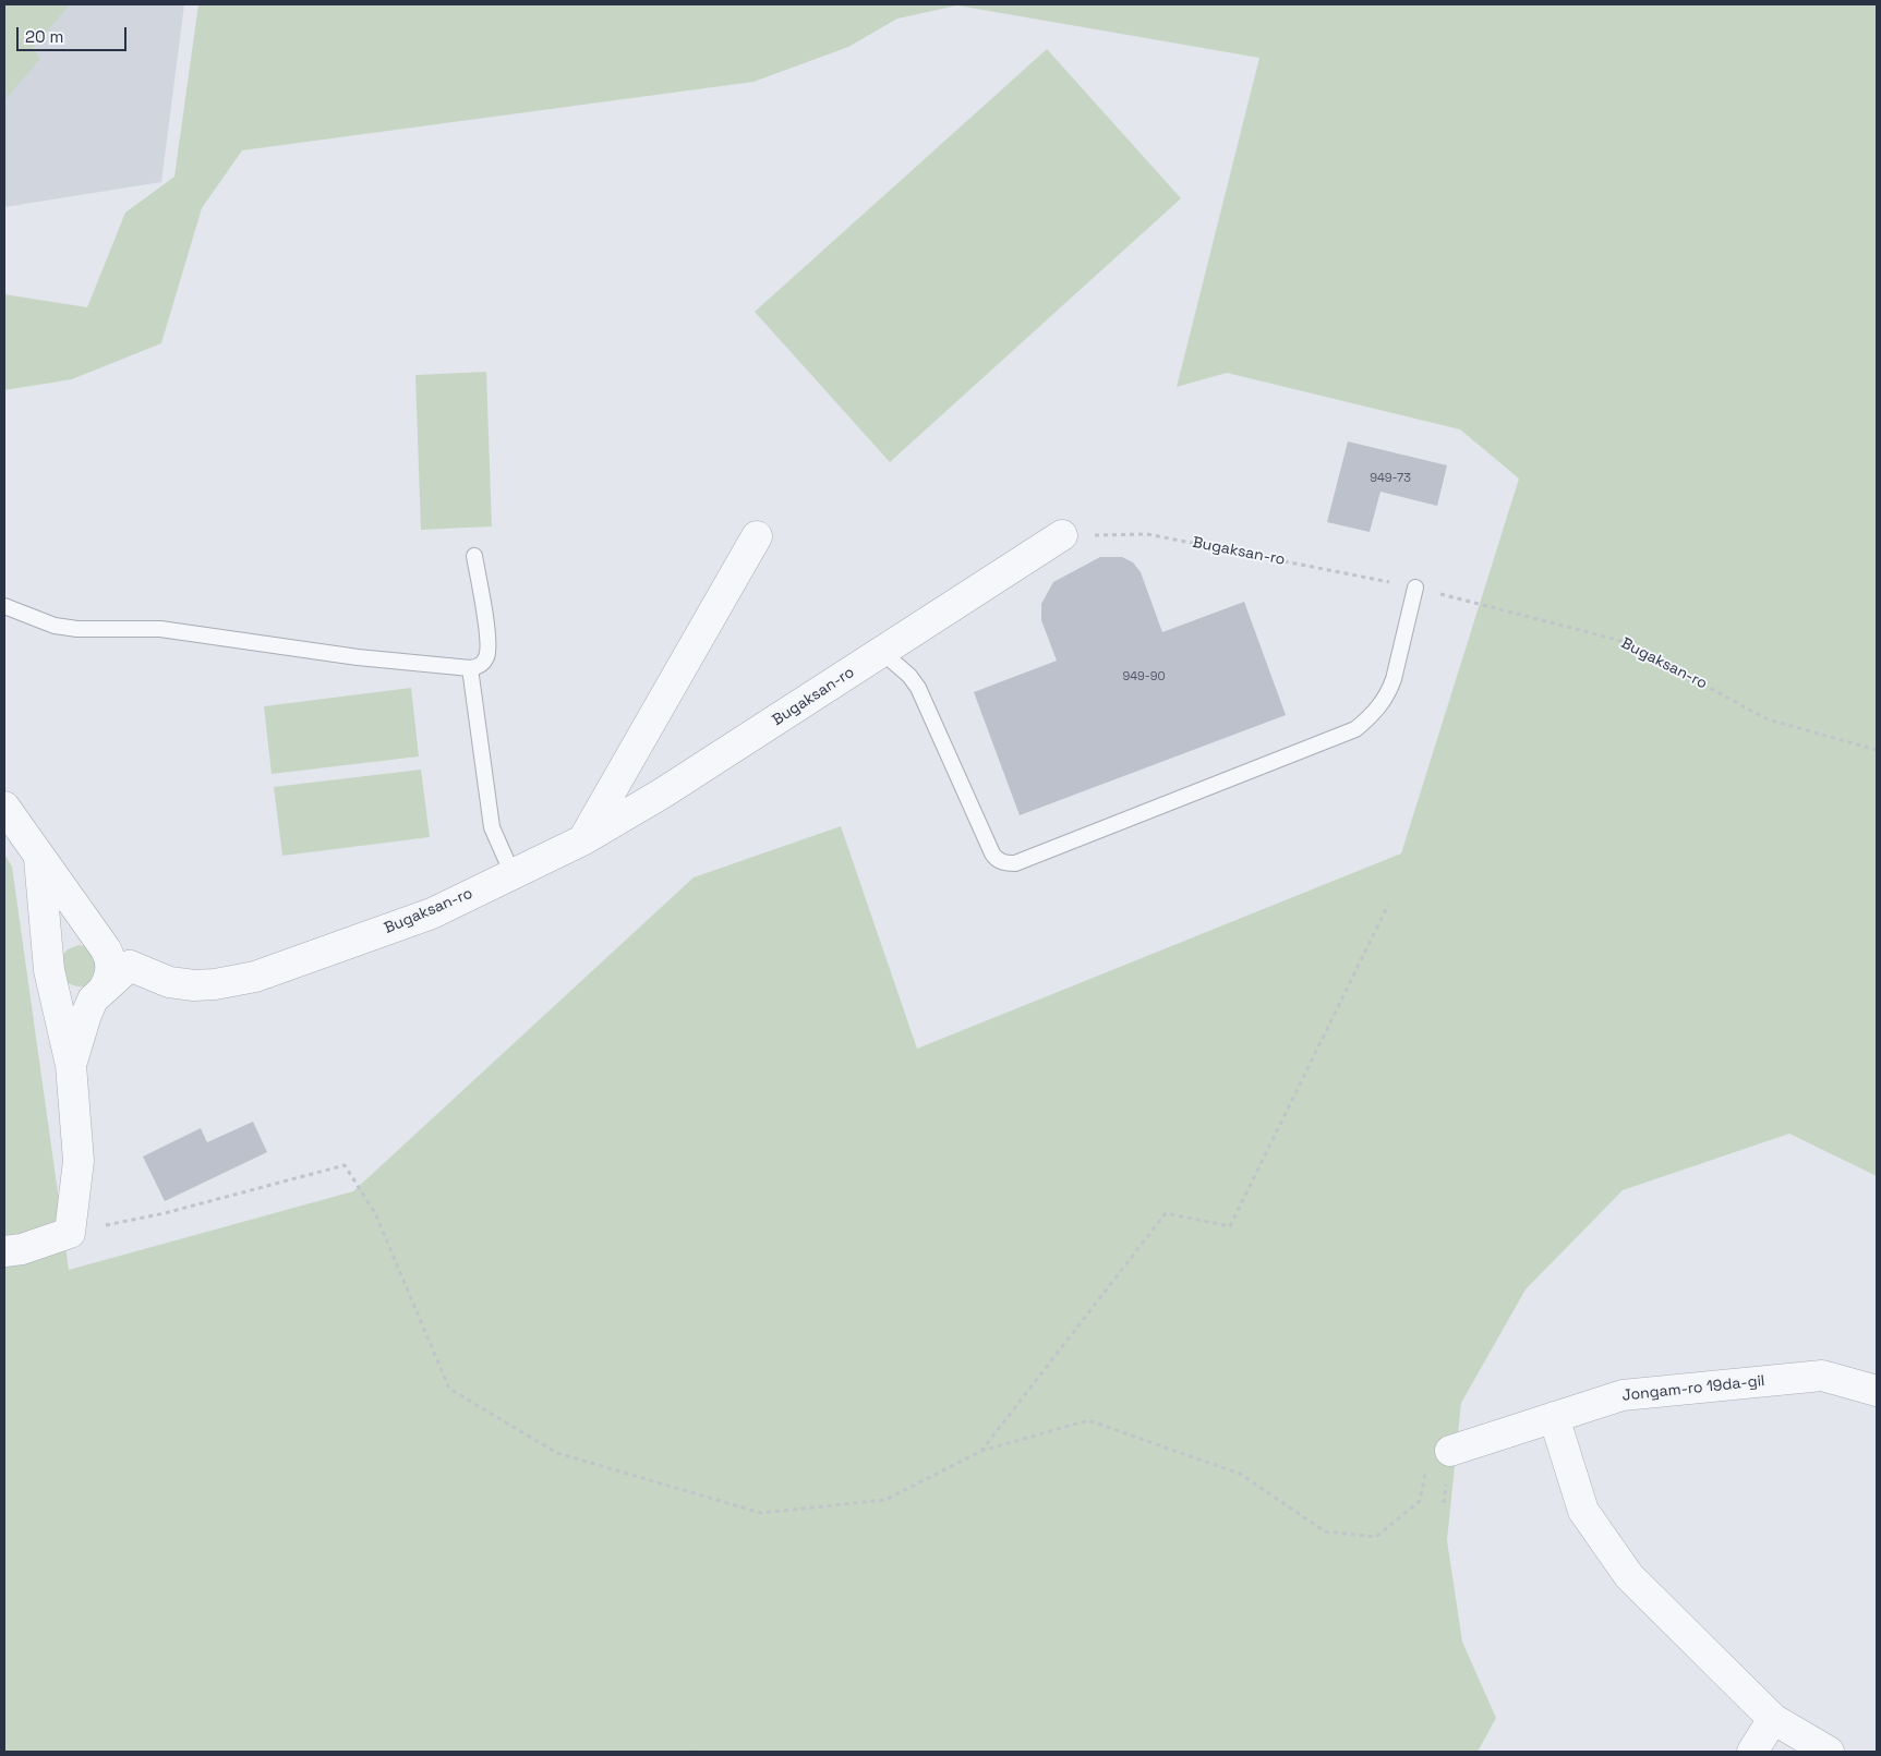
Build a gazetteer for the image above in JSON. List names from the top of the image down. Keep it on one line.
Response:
{"streets":{"street":["Bugaksan-ro","Jongam-ro 19da-gil"]},"house_numbers":["949-73","949-90"],"scale_bar":"20 m"}
